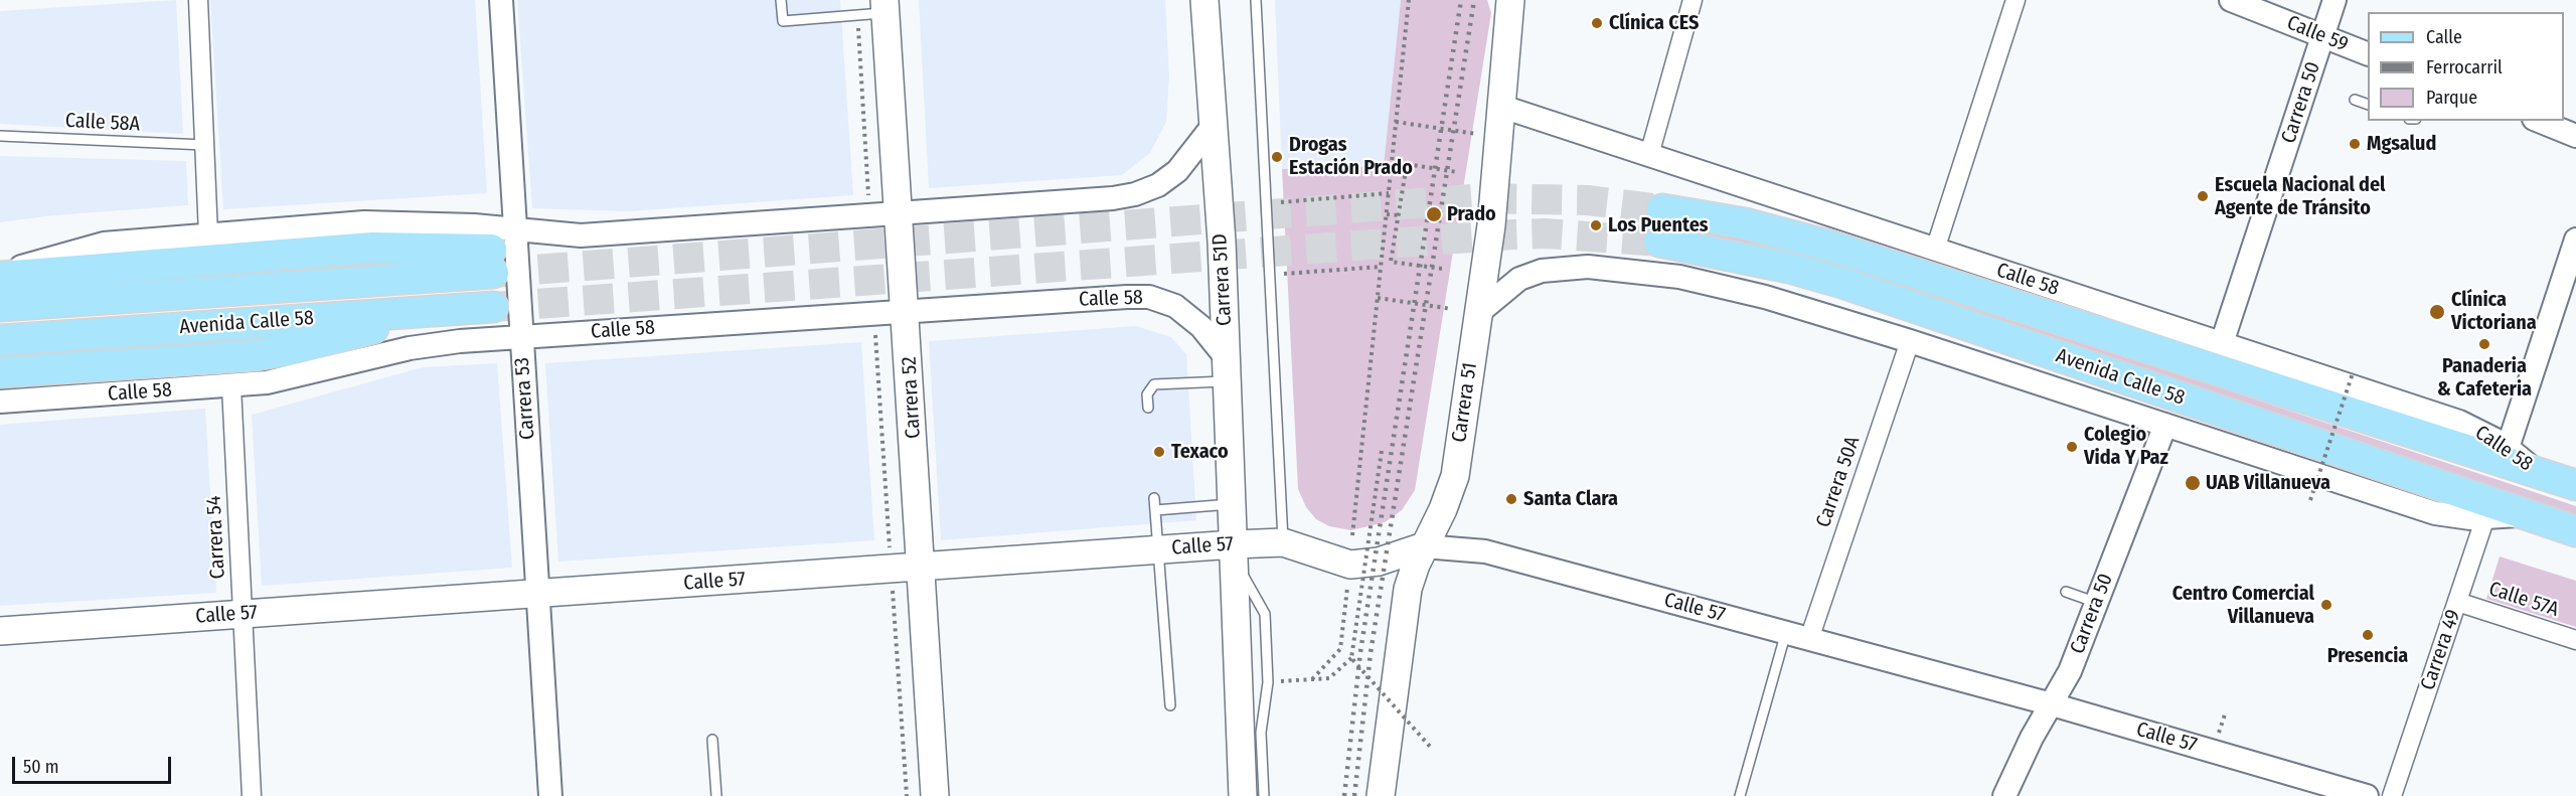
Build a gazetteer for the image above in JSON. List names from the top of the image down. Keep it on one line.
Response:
{"streets":{"main road":["Carrera 51D","Avenida Calle 58","Carrera 52","Carrera 51","Calle 57"],"street":["Calle 59","Carrera 50","Calle 58","Carrera 53","Carrera 50A","Carrera 54","Calle 57A","Carrera 49"],"lane":["Calle 58A"]},"crossings":[["Calle 59","Carrera 50"],["Carrera 50","Calle 58"],["Carrera 50","Calle 57"],["Carrera 51D","Calle 58"],["Carrera 51D","Calle 57"],["Calle 58","Avenida Calle 58"],["Calle 58","Carrera 52"],["Calle 58","Carrera 53"],["Calle 58","Carrera 51"],["Calle 58","Carrera 54"],["Avenida Calle 58","Carrera 49"],["Carrera 52","Calle 57"],["Carrera 53","Calle 57"],["Carrera 51","Calle 57"],["Carrera 50A","Calle 57"],["Carrera 54","Calle 57"],["Calle 57A","Carrera 49"]],"places":["Clínica CES","Mgsalud","Drogas Estación Prado","Escuela Nacional del Agente de Tránsito","Prado","Los Puentes","Clínica Victoriana","Panaderia & Cafeteria","Colegio Vida Y Paz","Texaco","UAB Villanueva","Santa Clara","Centro Comercial Villanueva","Presencia"],"legend":["Calle","Ferrocarril","Parque"],"scale_bar":"50 m"}
